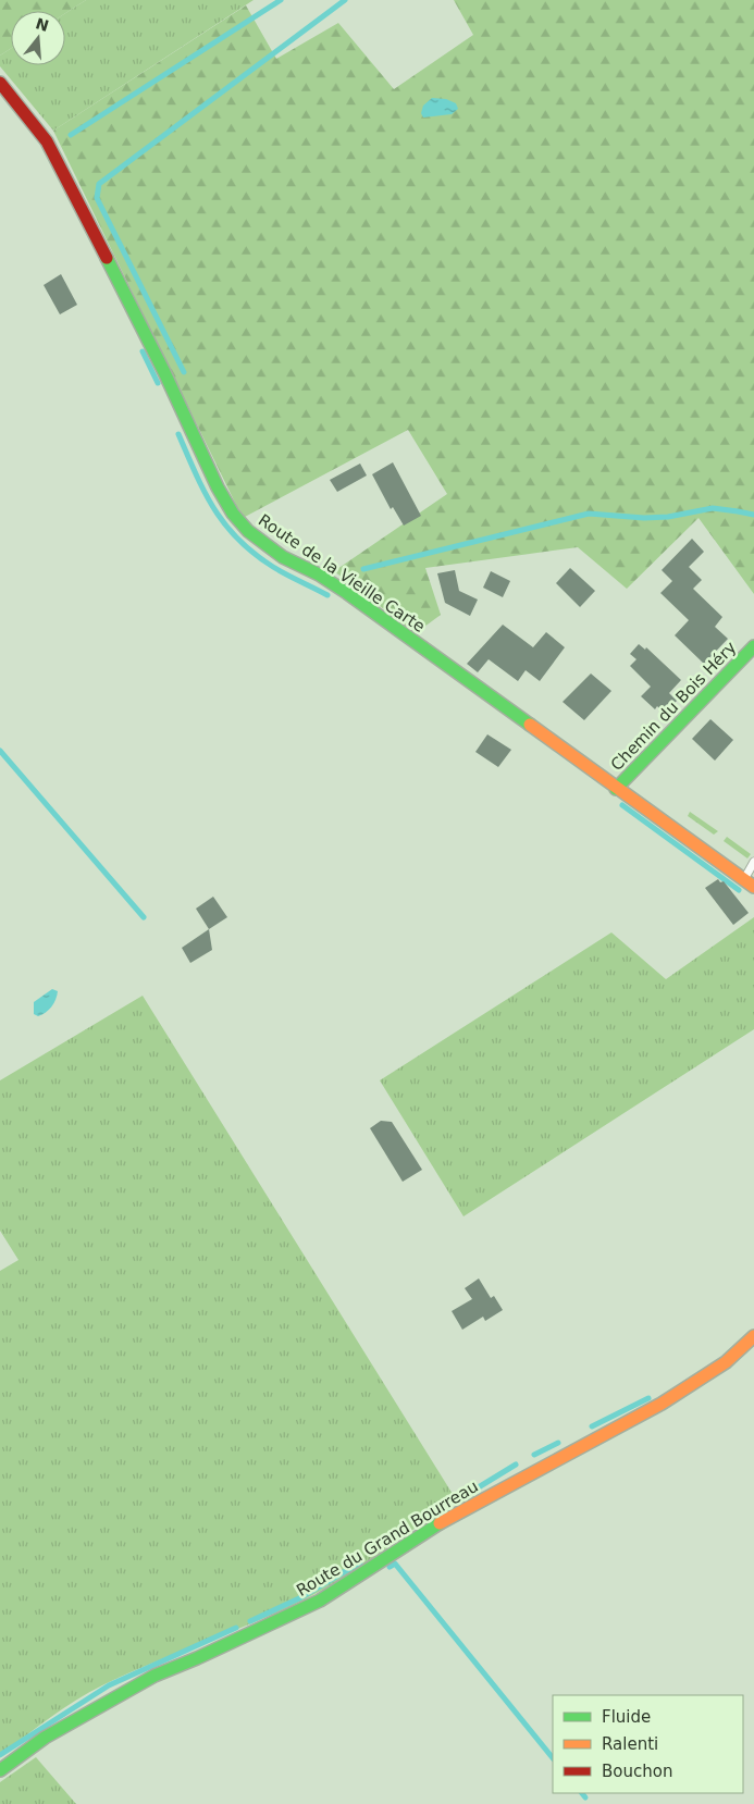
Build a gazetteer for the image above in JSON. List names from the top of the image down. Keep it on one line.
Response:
{"streets":{"street":["Route de la Vieille Carte","Chemin du Bois Héry","Route du Grand Bourreau"]},"crossings":[["Route de la Vieille Carte","Chemin du Bois Héry"]],"legend":["Fluide","Ralenti","Bouchon"],"north":"top"}
